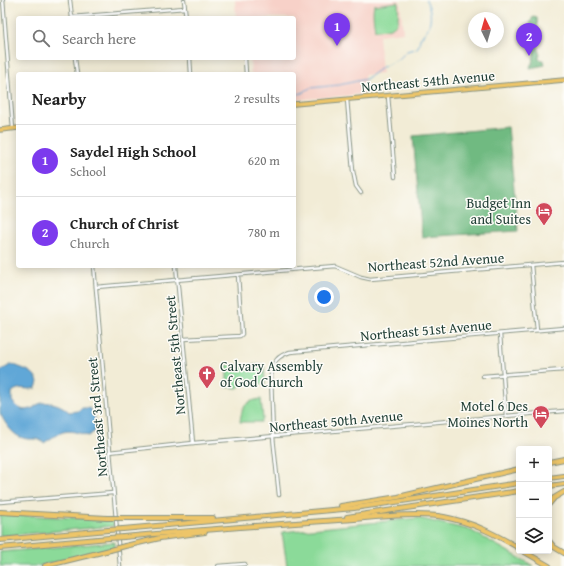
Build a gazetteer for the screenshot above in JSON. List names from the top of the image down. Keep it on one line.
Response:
{"streets":{"main road":["Northeast 54th Avenue"],"street":["Northeast 52nd Avenue","Northeast 51st Avenue","Northeast 5th Street","Northeast 3rd Street","Northeast 50th Avenue"]},"crossings":[["Northeast 52nd Avenue","Northeast 5th Street"],["Northeast 52nd Avenue","Northeast 3rd Street"],["Northeast 51st Avenue","Northeast 50th Avenue"],["Northeast 5th Street","Northeast 50th Avenue"],["Northeast 3rd Street","Northeast 50th Avenue"]],"places":{"hotel":["Budget Inn and Suites","Motel 6 Des Moines North"],"church":["Calvary Assembly of God Church"]},"north":"top","page":{"pins":["1","2"],"search":"Search here","heading":["Nearby","2 results"],"list":[{"mark":"1","name":"Saydel High School","note":"School","value":"620 m"},{"mark":"2","name":"Church of Christ","note":"Church","value":"780 m"}],"map_buttons":["+","−"]}}
